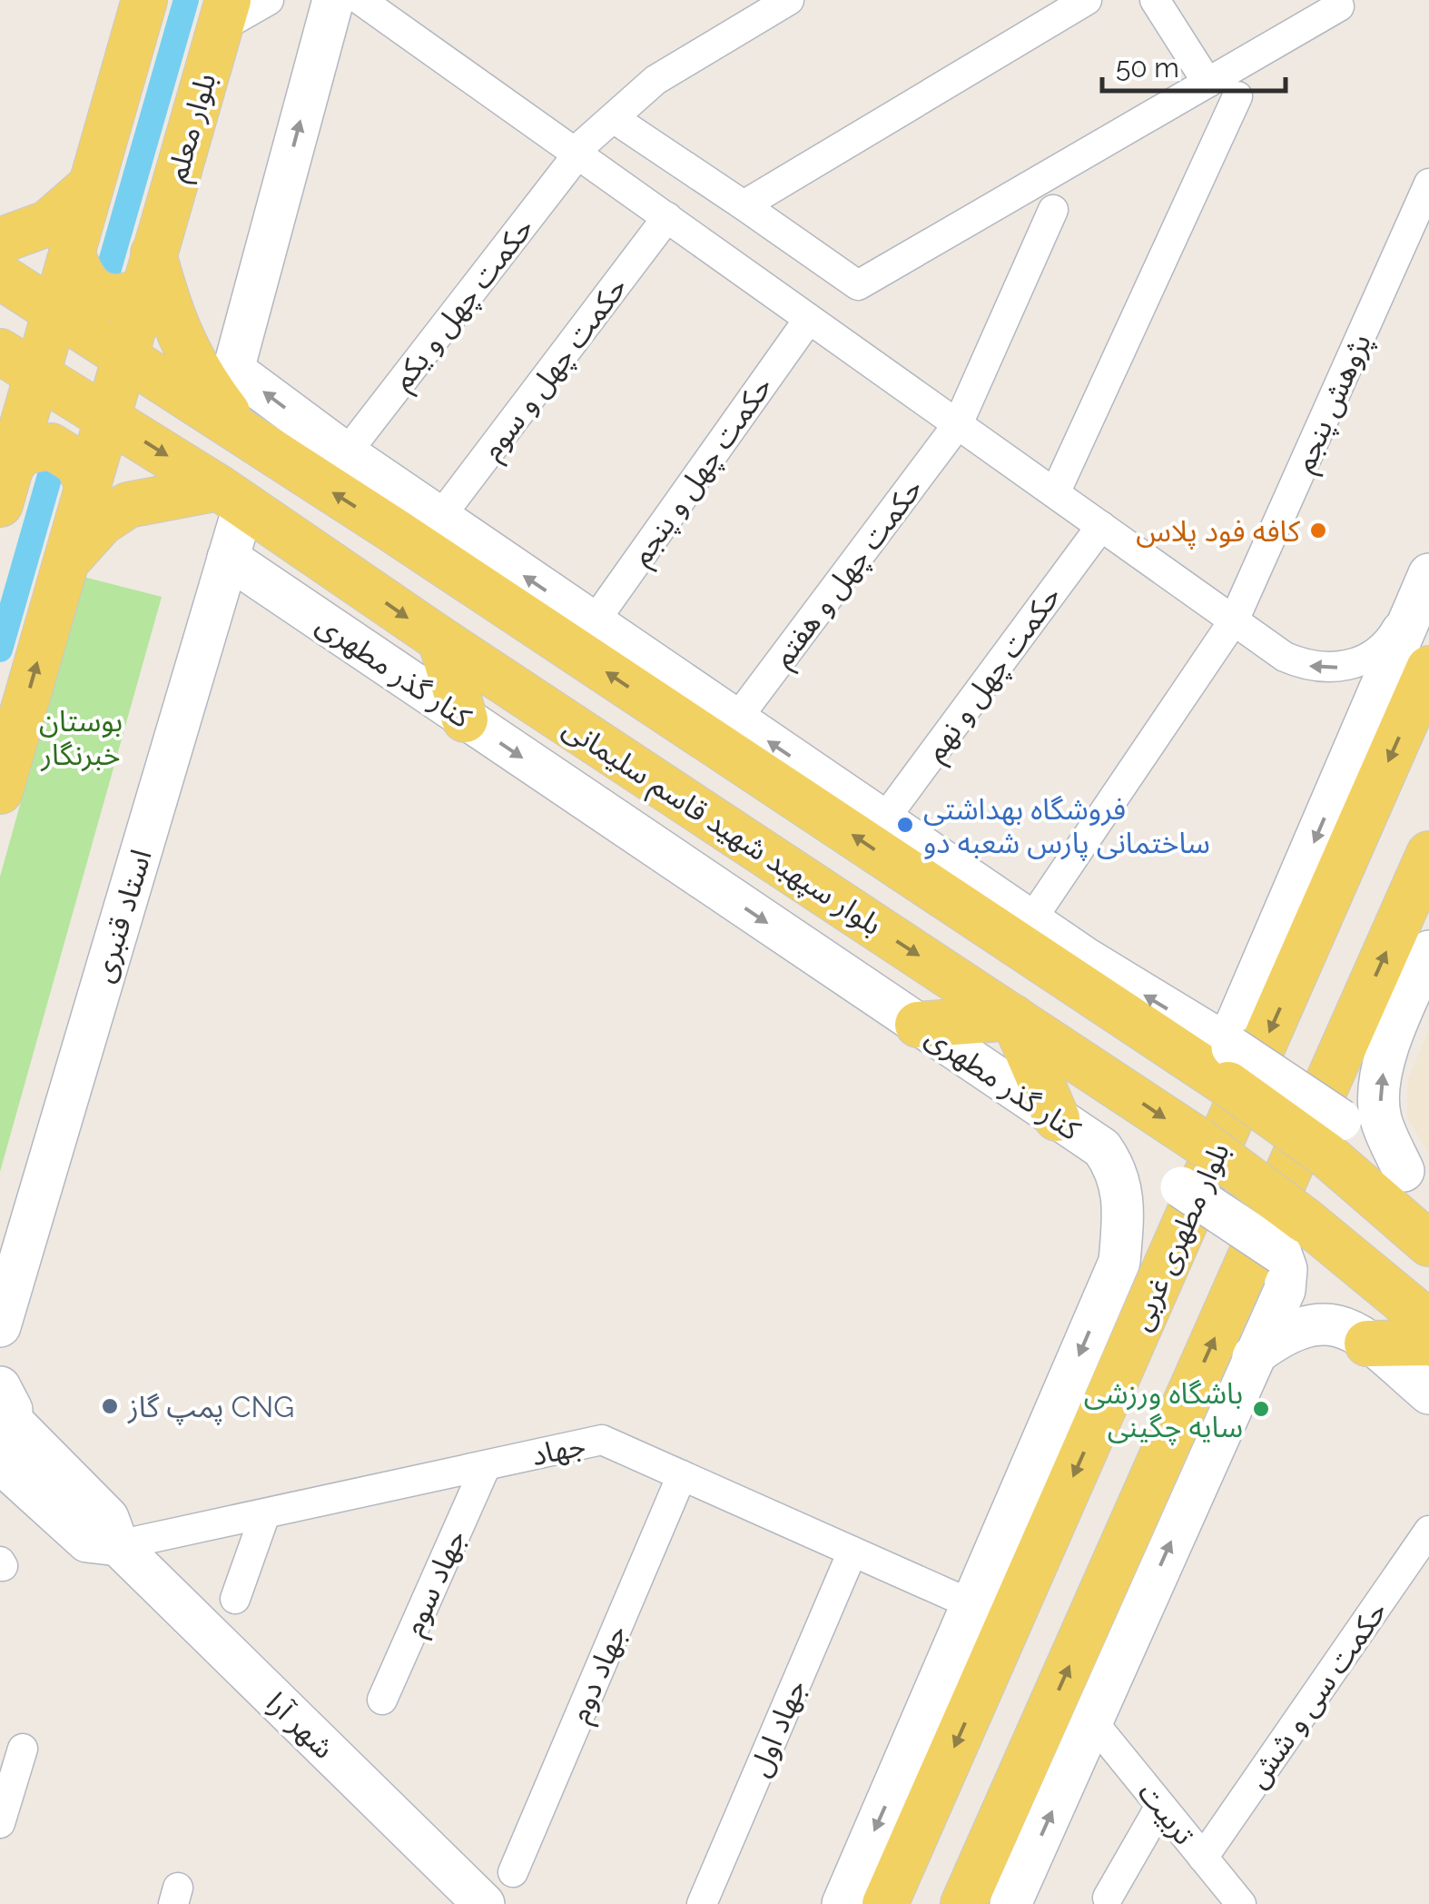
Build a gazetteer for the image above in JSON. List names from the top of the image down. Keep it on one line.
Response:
{"streets":{"main road":["بلوار معلم","بلوار سپهبد شهید قاسم سلیمانی","بلوار مطهری غربی"],"street":["حکمت چهل و یکم","حکمت چهل و سوم","پژوهش پنجم","حکمت چهل و پنجم","حکمت چهل و هفتم","کنار گذر مطهری","حکمت چهل و نهم","استاد قنبری","جهاد","جهاد سوم","جهاد دوم","حکمت سی و شش","شهر آرا","جهاد اول","تربیت"]},"crossings":[["بلوار معلم","بلوار سپهبد شهید قاسم سلیمانی"],["کنار گذر مطهری","استاد قنبری"],["کنار گذر مطهری","جهاد"],["بلوار سپهبد شهید قاسم سلیمانی","استاد قنبری"],["جهاد","جهاد سوم"],["جهاد","جهاد دوم"],["جهاد","شهر آرا"],["جهاد","جهاد اول"],["حکمت سی و شش","تربیت"]],"parks":["بوستان خبرنگار"],"places":["کافه فود پلاس","فروشگاه بهداشتی ساختمانی پارس شعبه دو","پمپ گاز CNG","باشگاه ورزشى سايه چگينى"],"scale_bar":"50 m"}
